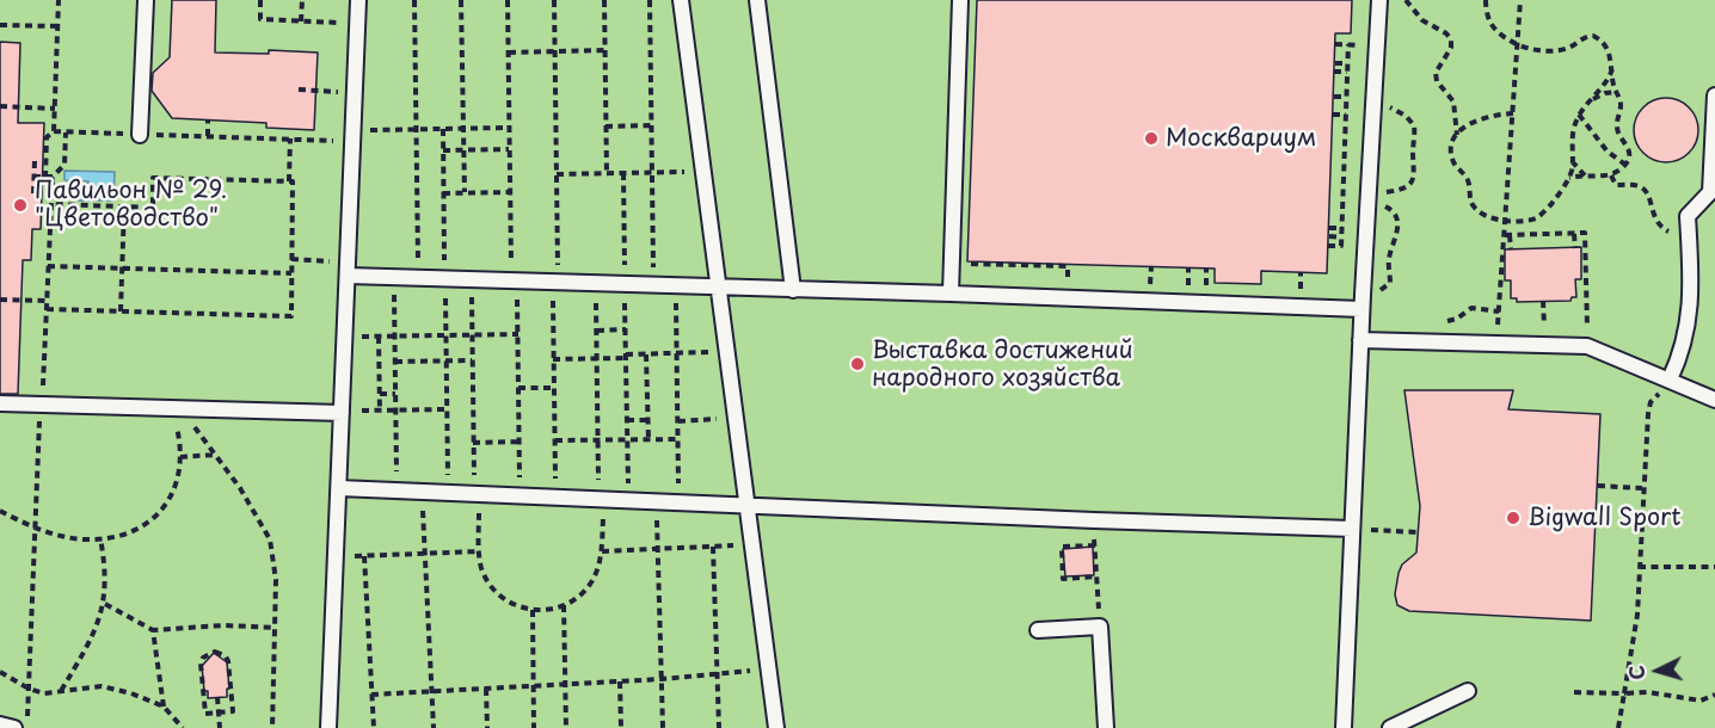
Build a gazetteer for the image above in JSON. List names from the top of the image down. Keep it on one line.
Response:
{"places":["Москвариум","Павильон № 29. \"Цветоводство\"","Выставка достижений народного хозяйства","Bigwall Sport"],"north":"left"}
